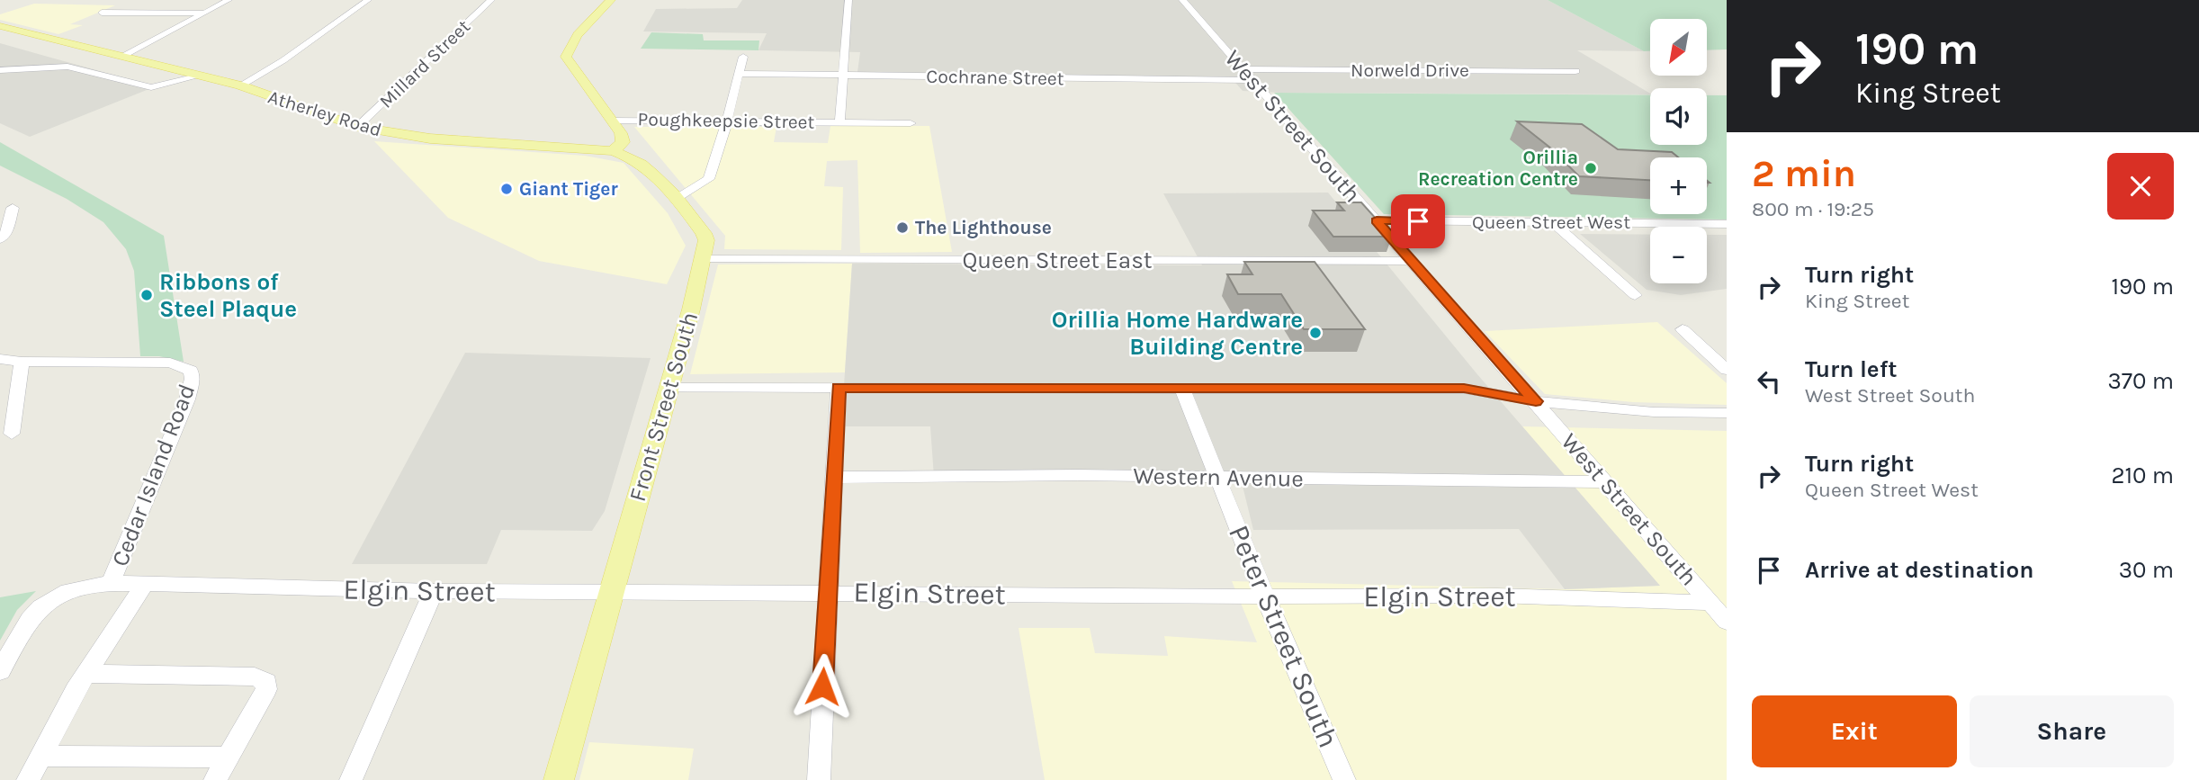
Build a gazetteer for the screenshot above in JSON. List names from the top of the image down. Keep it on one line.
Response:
{"streets":{"main road":["Atherley Road","Front Street South"],"street":["Millard Street","Norweld Drive","Cochrane Street","Poughkeepsie Street","West Street South","Queen Street West","Queen Street East","Cedar Island Road","Western Avenue","Elgin Street","Peter Street South"]},"crossings":[["Millard Street","Atherley Road"],["Norweld Drive","West Street South"],["Cochrane Street","West Street South"],["Atherley Road","Front Street South"],["West Street South","Queen Street West"],["West Street South","Queen Street East"],["West Street South","Western Avenue"],["West Street South","Elgin Street"],["Queen Street East","Front Street South"],["Front Street South","Elgin Street"],["Cedar Island Road","Elgin Street"],["Western Avenue","Peter Street South"],["Elgin Street","Peter Street South"]],"places":["Orillia Recreation Centre","Giant Tiger","The Lighthouse","Ribbons of Steel Plaque","Orillia Home Hardware Building Centre"],"north":"bottom left","page":{"turn":["190 m","King Street"],"map_buttons":["+","−"],"heading":["2 min","800 m · 19:25"],"list":[{"name":"Turn right","note":"King Street","value":"190 m"},{"name":"Turn left","note":"West Street South","value":"370 m"},{"name":"Turn right","note":"Queen Street West","value":"210 m"},{"name":"Arrive at destination","value":"30 m"}],"buttons":["Exit","Share"]}}
